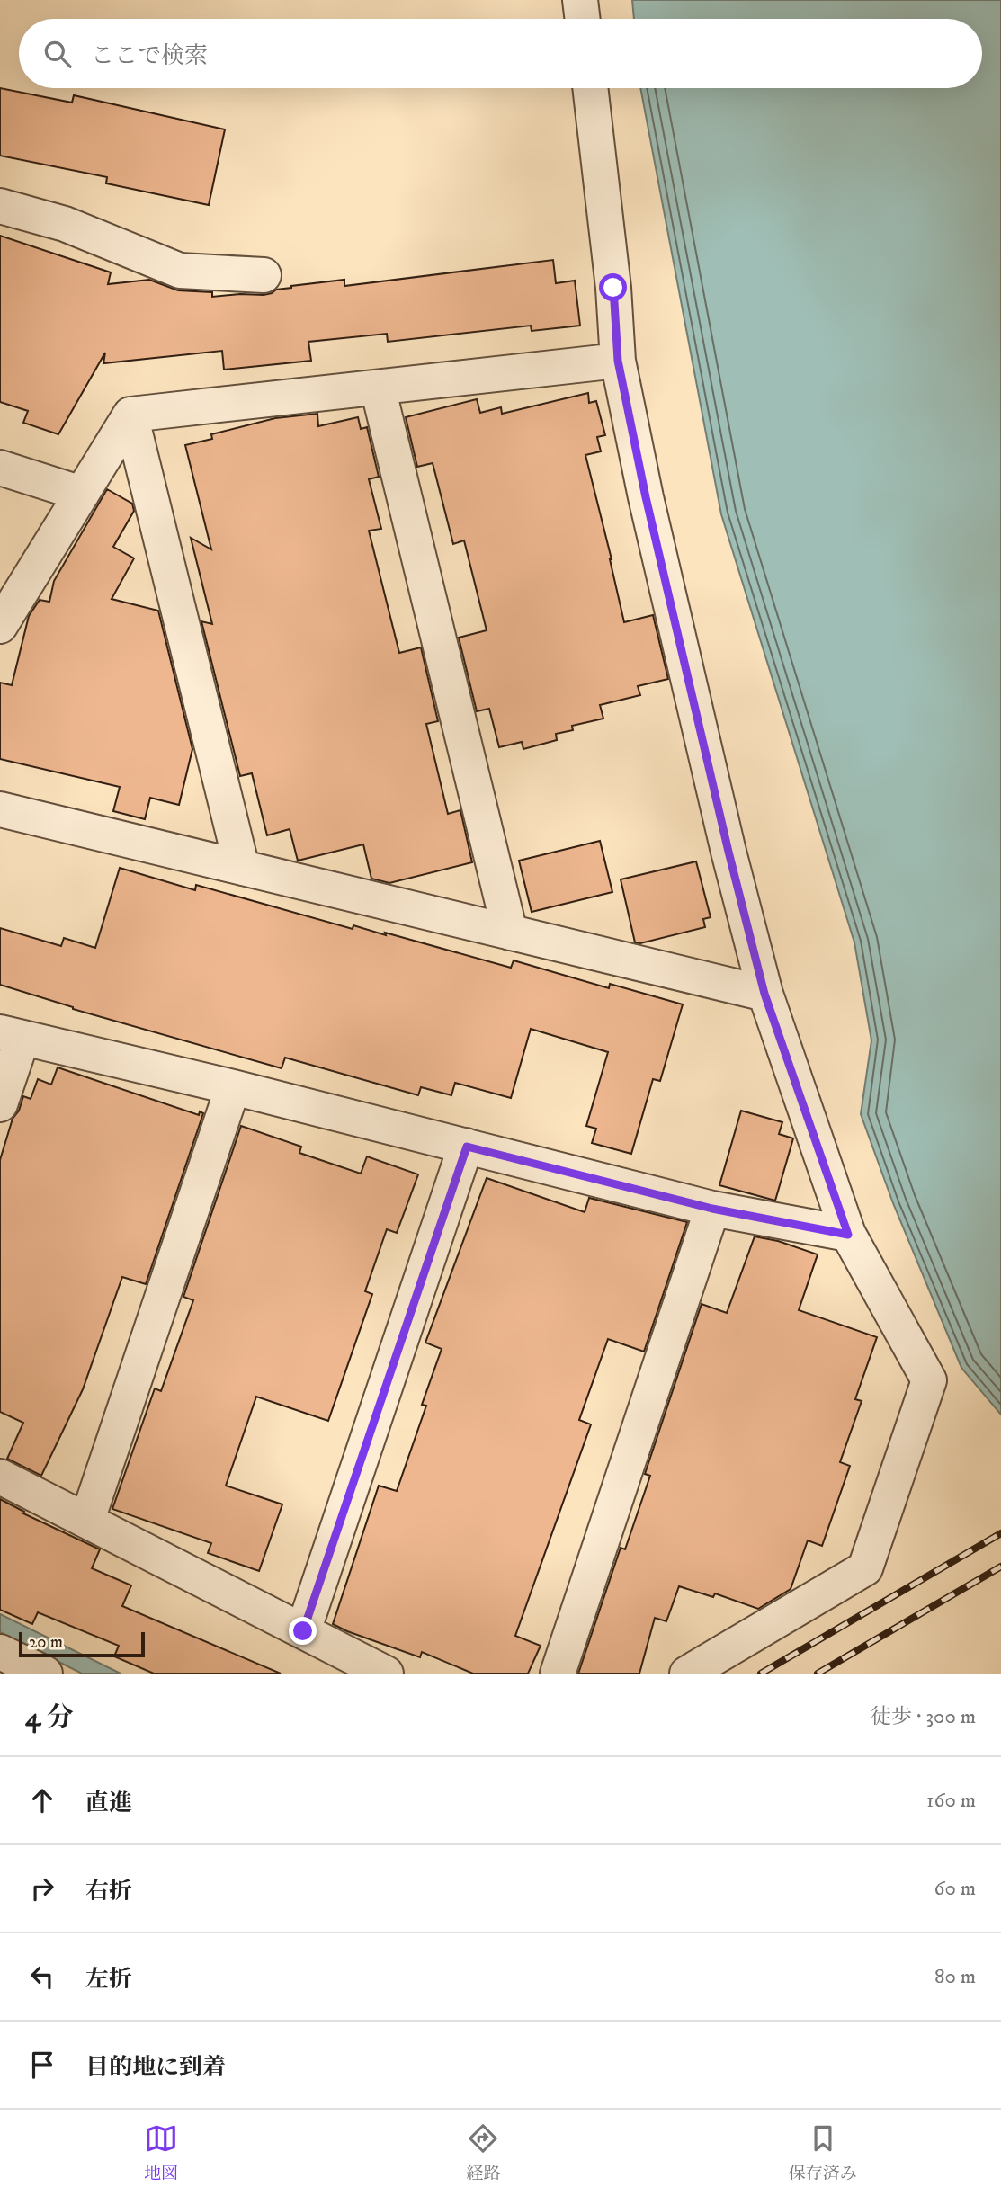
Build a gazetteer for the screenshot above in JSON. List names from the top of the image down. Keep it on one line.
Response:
{"scale_bar":"20 m","page":{"search":"ここで検索","scale":"20 m","heading":["4 分","徒歩 · 300 m"],"list":[["直進","160 m"],["右折","60 m"],["左折","80 m"],"目的地に到着"],"nav":["地図","経路","保存済み"]}}
